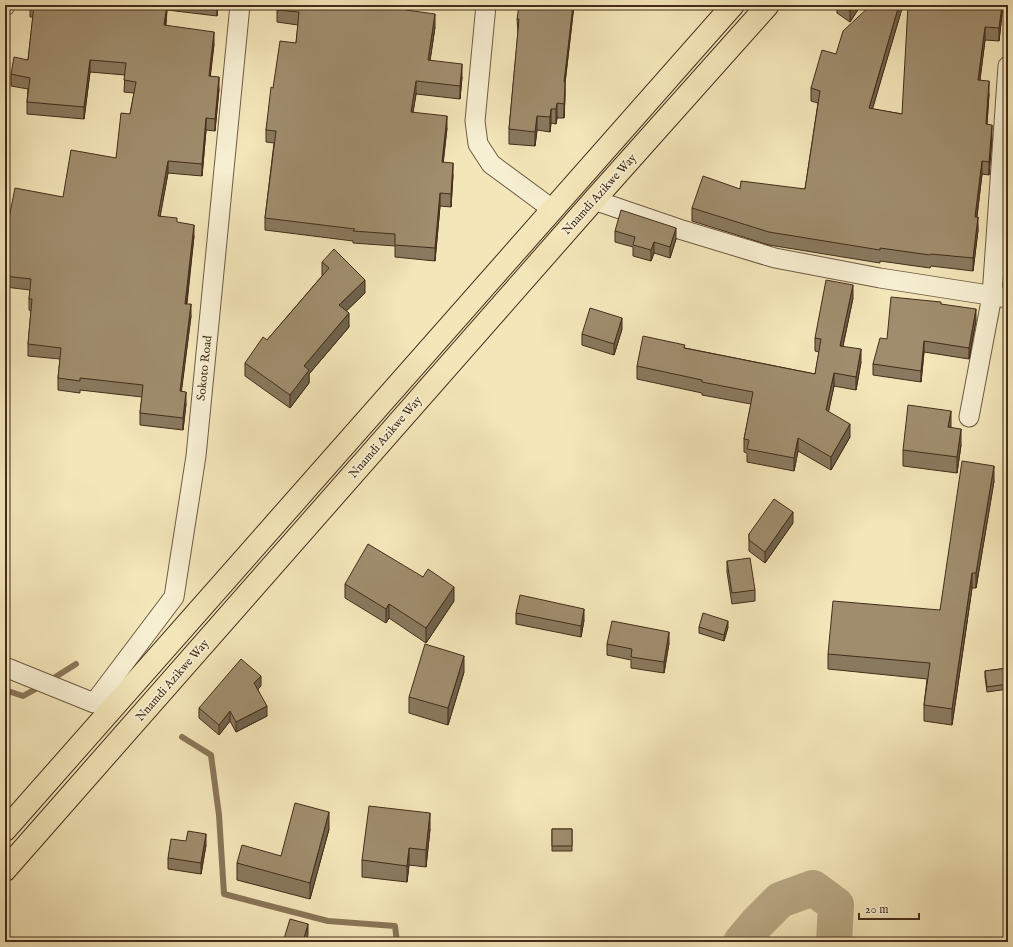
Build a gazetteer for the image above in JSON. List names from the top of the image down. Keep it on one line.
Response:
{"streets":{"highway":["Nnamdi Azikwe Way"],"street":["Sokoto Road"]},"scale_bar":"20 m"}
